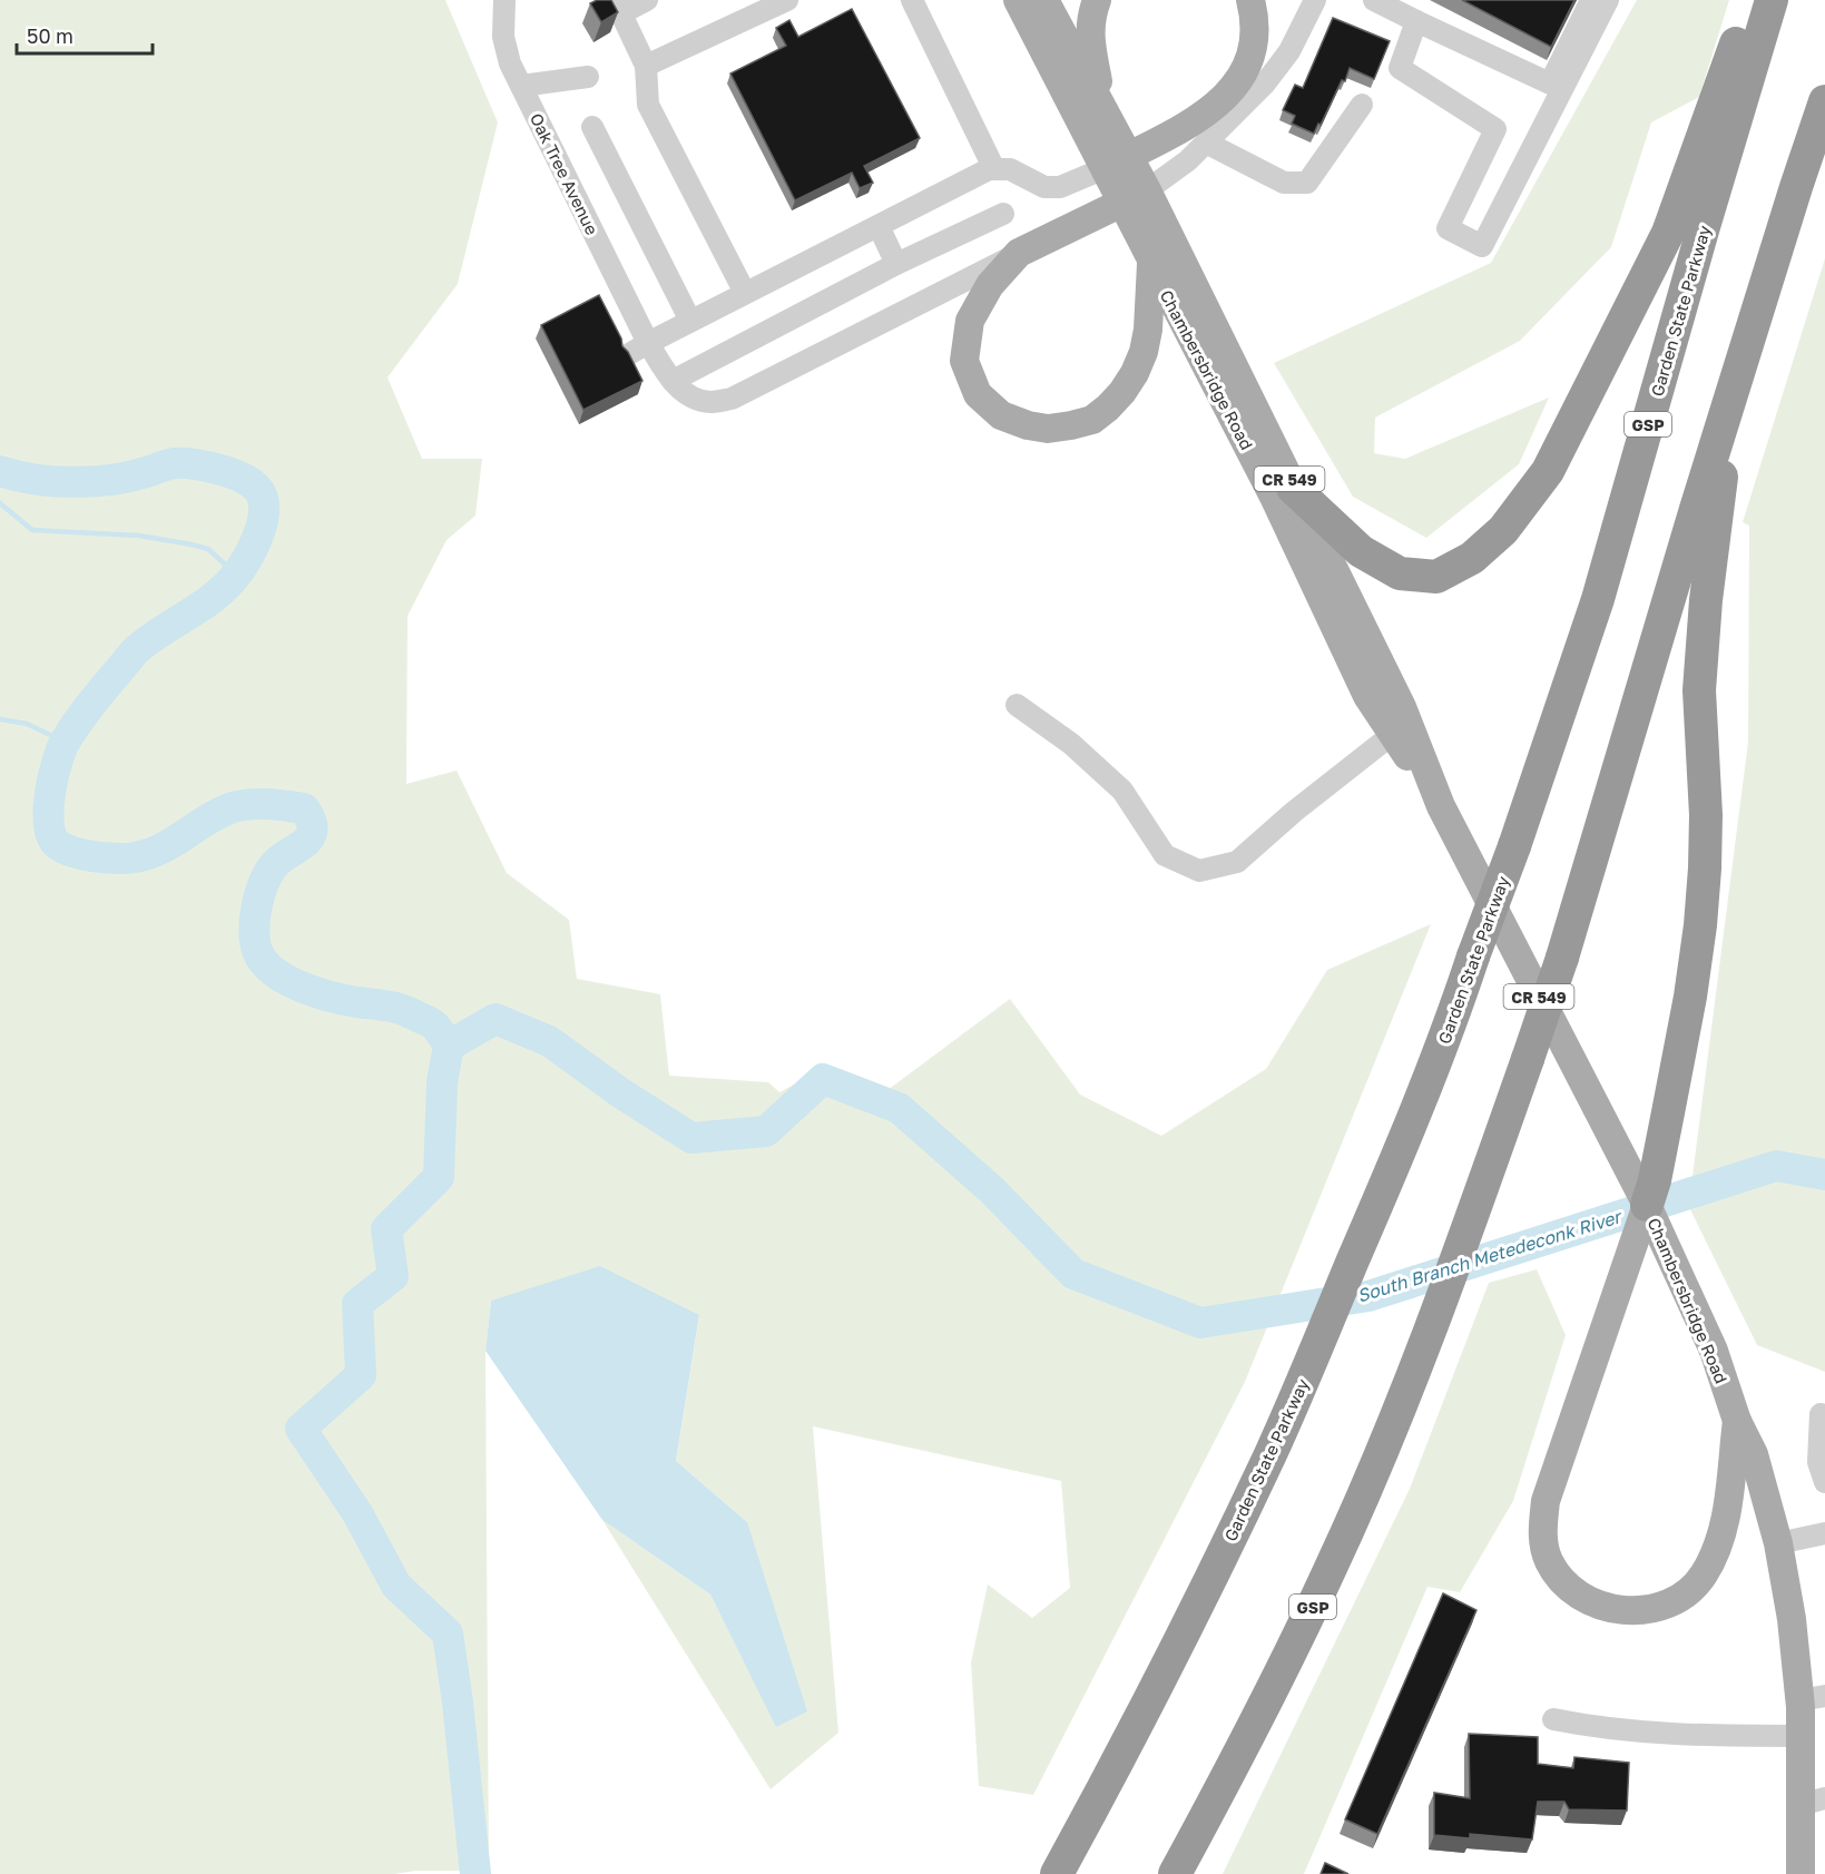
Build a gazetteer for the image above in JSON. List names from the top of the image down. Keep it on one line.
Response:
{"streets":{"highway":["Garden State Parkway","GSP"],"main road":["Chambersbridge Road","CR 549"],"lane":["Oak Tree Avenue"]},"water":["South Branch Metedeconk River"],"scale_bar":"50 m"}
